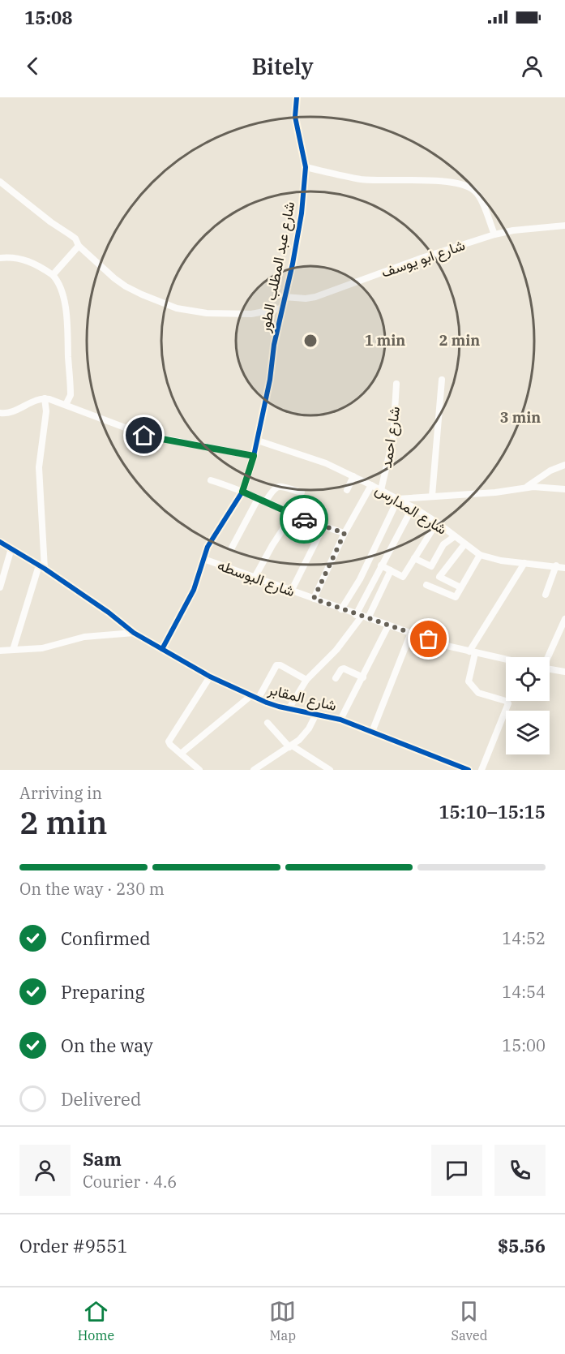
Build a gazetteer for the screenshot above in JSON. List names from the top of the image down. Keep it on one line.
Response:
{"streets":{"street":["شارع ابو يوسف","شارع عبد المطلب الطور","شارع احمد","شارع المدارس","شارع البوسطه","شارع المقابر"]},"crossings":[["شارع ابو يوسف","شارع عبد المطلب الطور"],["شارع عبد المطلب الطور","شارع المدارس"],["شارع عبد المطلب الطور","شارع البوسطه"],["شارع عبد المطلب الطور","شارع المقابر"],["شارع احمد","شارع المدارس"]],"page":{"status":"15:08","header":"Bitely","heading":["2 min","Arriving in","15:10–15:15"],"panel":["Sam","Courier · 4.6","Order #9551","$5.56"],"bar":"On the way · 230 m","list":[["Confirmed","14:52"],["Preparing","14:54"],["On the way","15:00"],"Delivered"],"tabs":["Home","Map","Saved"]},"rings":["1 min","2 min","3 min"]}
